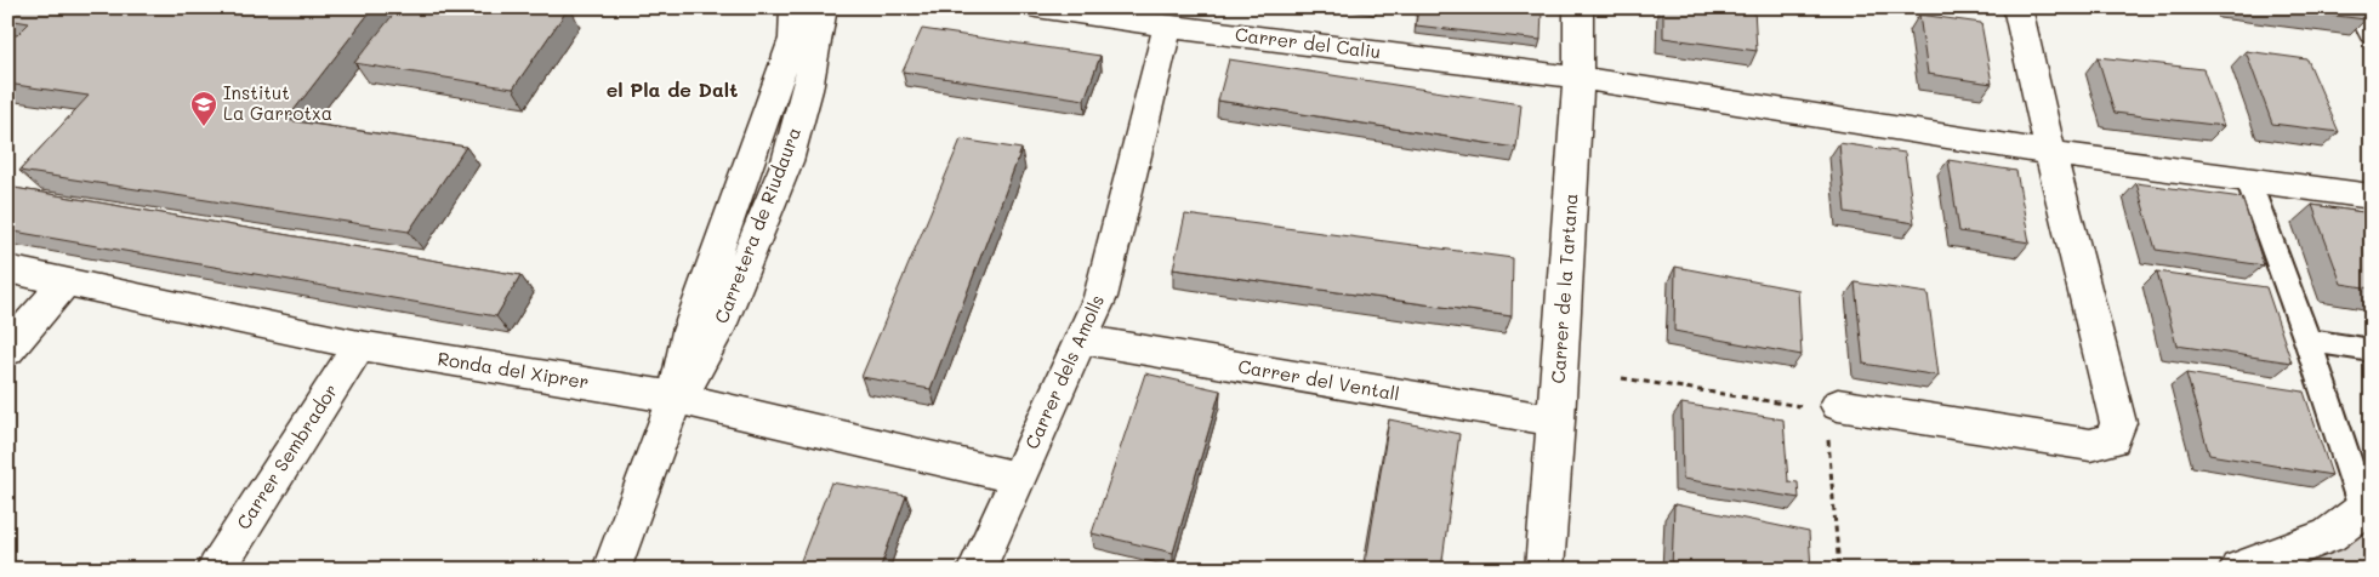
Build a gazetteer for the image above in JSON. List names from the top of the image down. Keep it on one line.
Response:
{"streets":{"street":["Carrer del Caliu","Carretera de Riudaura","Carrer de la Tartana","Ronda del Xiprer","Carrer dels Amolls","Carrer del Ventall","Carrer Sembrador"]},"crossings":[["Carrer del Caliu","Carrer de la Tartana"],["Carrer del Caliu","Carrer dels Amolls"],["Carretera de Riudaura","Ronda del Xiprer"],["Carrer de la Tartana","Carrer del Ventall"],["Ronda del Xiprer","Carrer dels Amolls"],["Ronda del Xiprer","Carrer Sembrador"],["Carrer dels Amolls","Carrer del Ventall"]],"districts":["el Pla de Dalt"],"places":{"school or university":["Institut La Garrotxa"]}}
